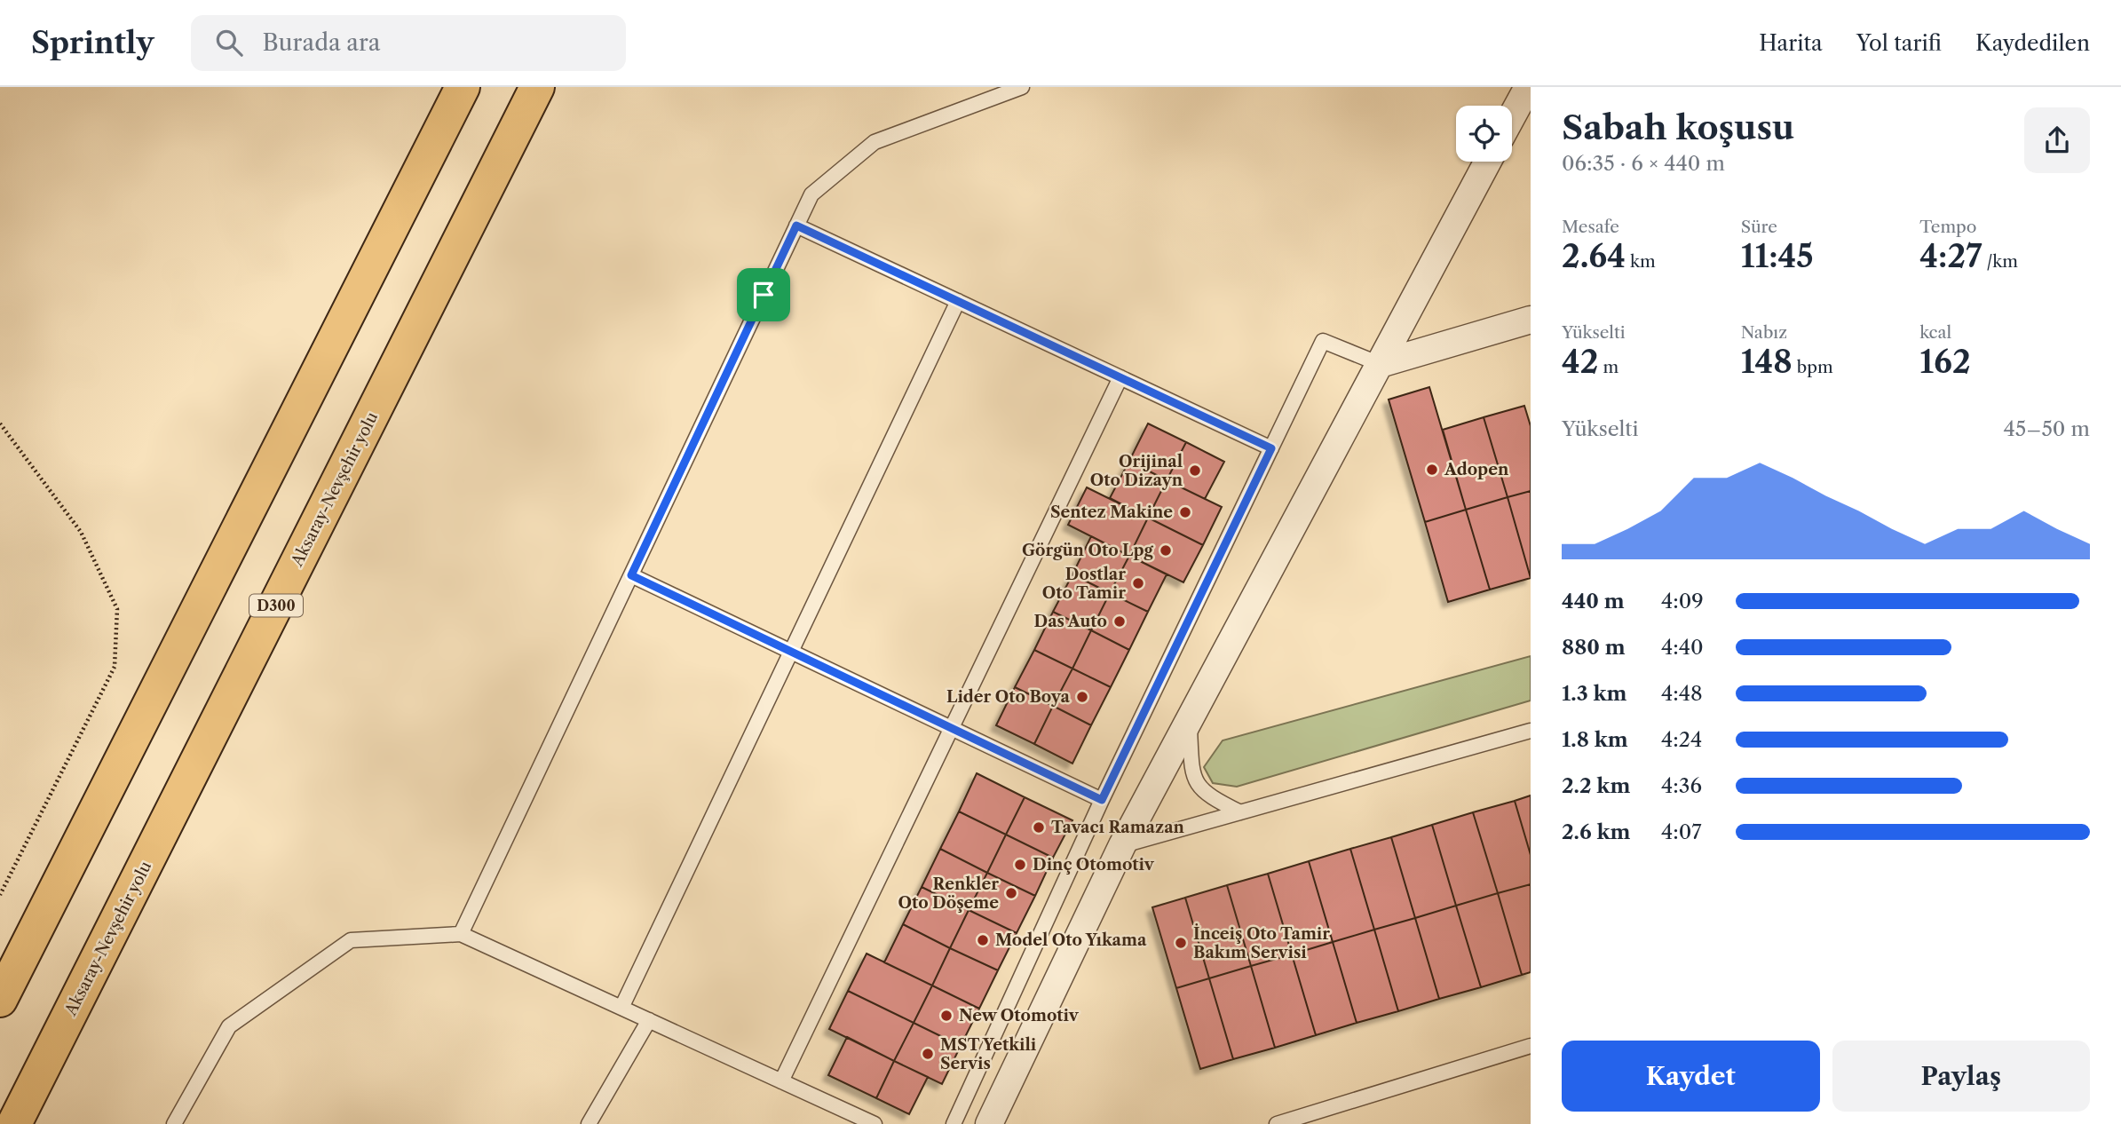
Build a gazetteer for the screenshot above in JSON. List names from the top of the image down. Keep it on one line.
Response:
{"streets":{"highway":["Aksaray-Nevşehir yolu","D300"]},"places":["Adopen","Orijinal Oto Dizayn","Sentez Makine","Görgün Oto Lpg","Dostlar Oto Tamir","Das Auto","Lider Oto Boya","Tavacı Ramazan","Dinç Otomotiv","Renkler Oto Döşeme","Model Oto Yıkama","İnceiş Oto Tamir Bakım Servisi","New Otomotiv","MST Yetkili Servis"],"page":{"header":"Sprintly","search":"Burada ara","nav":["Harita","Yol tarifi","Kaydedilen"],"heading":["Sabah koşusu","06:35 · 6 × 440 m"],"stats":[["Mesafe","2.64 km"],["Süre","11:45"],["Tempo","4:27 /km"],["Yükselti","42 m"],["Nabız","148 bpm"],["kcal","162"]],"chart":["Yükselti","45–50 m"],"list":[{"name":"440 m","note":"4:09"},{"name":"880 m","note":"4:40"},{"name":"1.3 km","note":"4:48"},{"name":"1.8 km","note":"4:24"},{"name":"2.2 km","note":"4:36"},{"name":"2.6 km","note":"4:07"}],"buttons":["Kaydet","Paylaş"]}}
